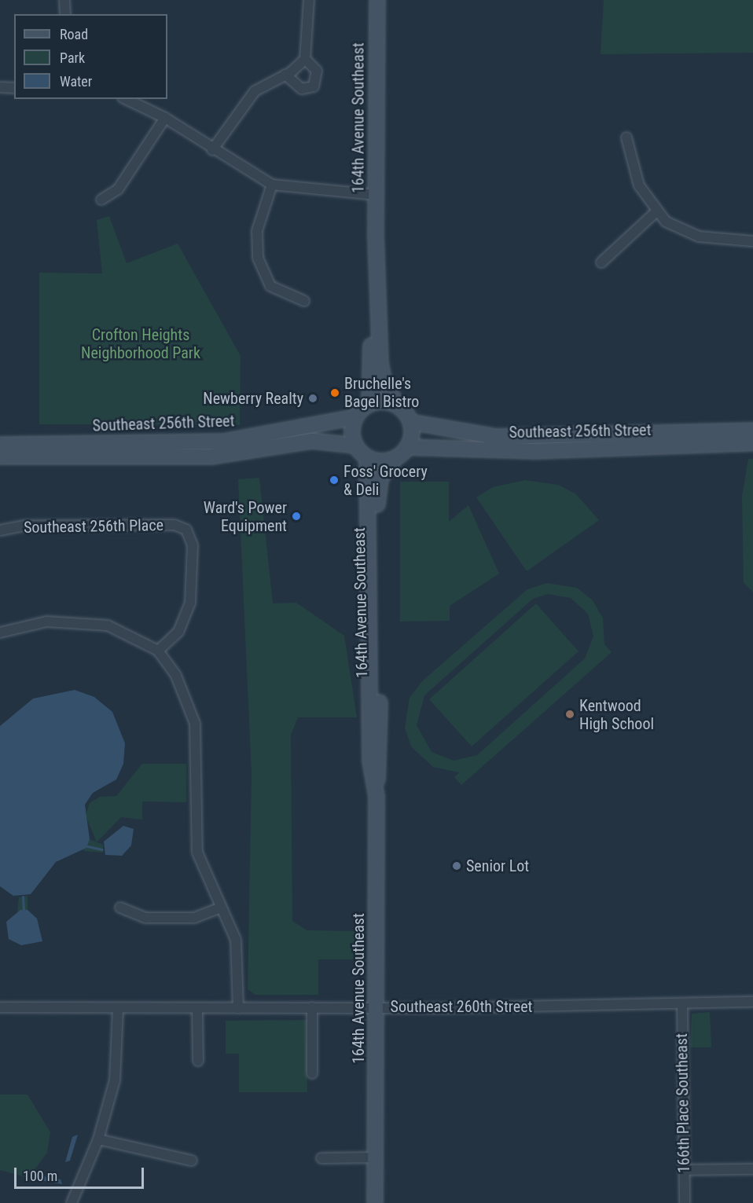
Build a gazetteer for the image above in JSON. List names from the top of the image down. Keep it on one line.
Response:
{"streets":{"street":["164th Avenue Southeast","Southeast 256th Street","Southeast 256th Place","Southeast 260th Street","166th Place Southeast"]},"crossings":[["164th Avenue Southeast","Southeast 256th Street"],["164th Avenue Southeast","Southeast 260th Street"],["Southeast 260th Street","166th Place Southeast"]],"parks":["Crofton Heights Neighborhood Park"],"places":["Bruchelle's Bagel Bistro","Newberry Realty","Foss' Grocery & Deli","Ward's Power Equipment","Kentwood High School","Senior Lot"],"legend":["Road","Park","Water"],"scale_bar":"100 m"}
